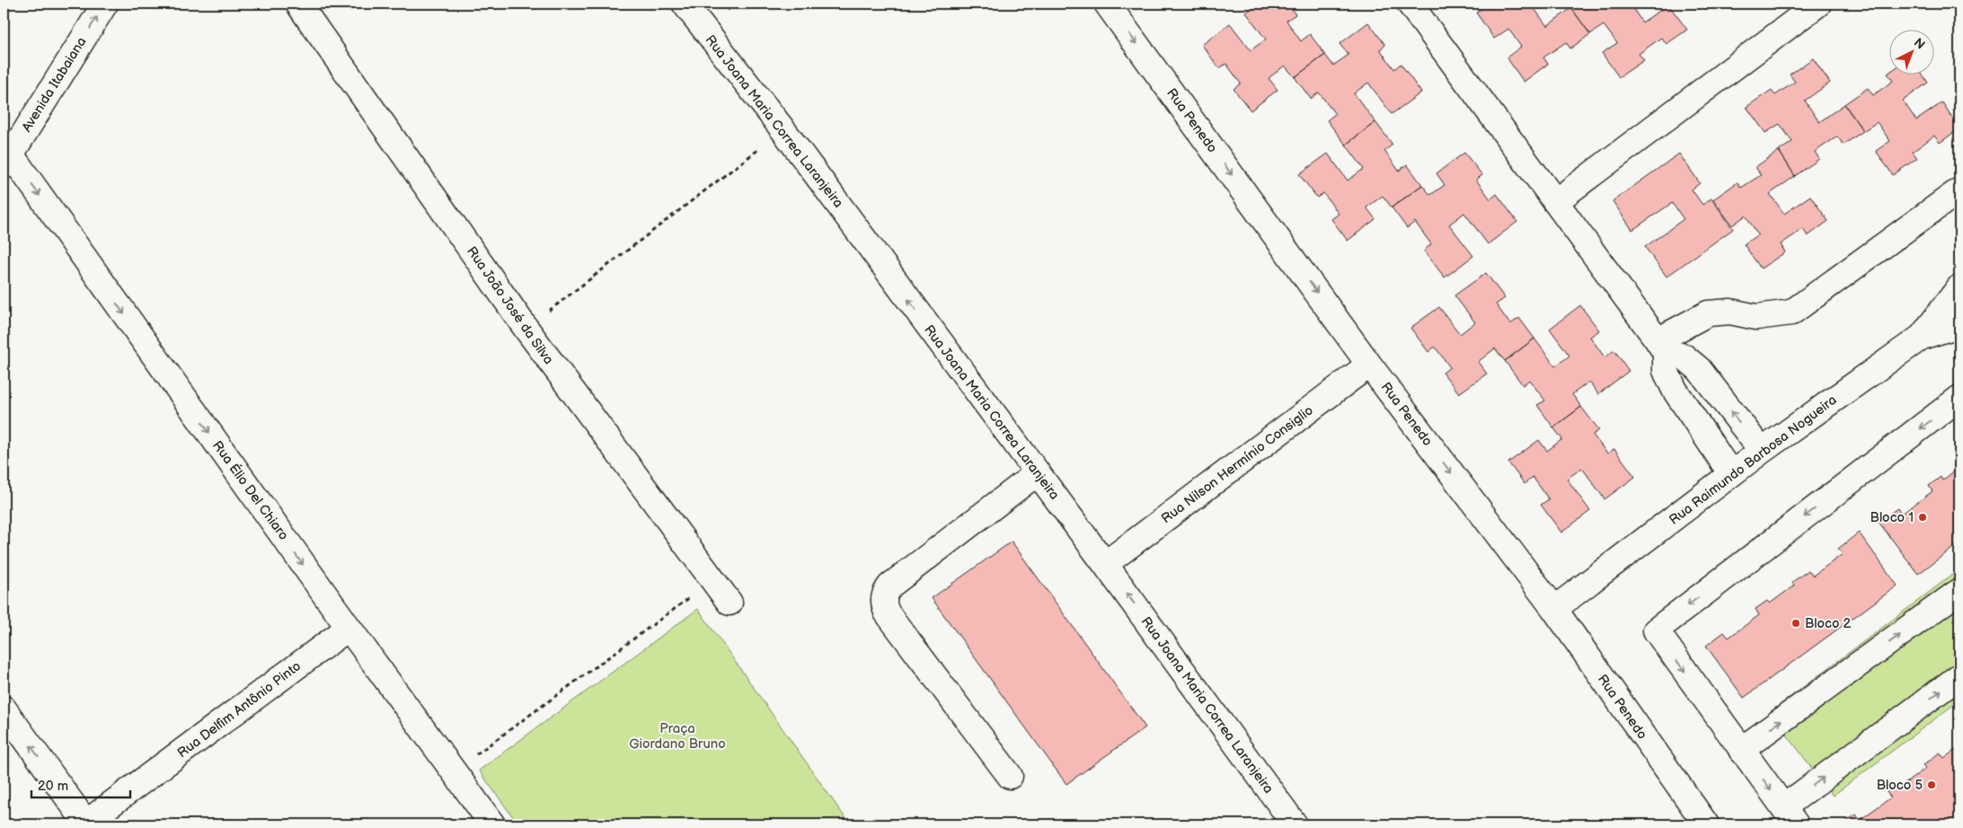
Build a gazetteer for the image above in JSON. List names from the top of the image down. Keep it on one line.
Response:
{"streets":{"street":["Avenida Itabaiana","Rua Penedo","Rua Joana Maria Correa Laranjeira","Rua João José da Silva","Rua Raimundo Barbosa Nogueira","Rua Nilson Hermínio Consiglio","Rua Élio Del Chiaro","Rua Delfim Antônio Pinto"]},"crossings":[["Avenida Itabaiana","Rua Élio Del Chiaro"],["Rua Penedo","Rua Raimundo Barbosa Nogueira"],["Rua Penedo","Rua Nilson Hermínio Consiglio"],["Rua Joana Maria Correa Laranjeira","Rua Nilson Hermínio Consiglio"],["Rua Élio Del Chiaro","Rua Delfim Antônio Pinto"]],"one_way":["Avenida Itabaiana","Rua Penedo","Rua Joana Maria Correa Laranjeira","Rua Élio Del Chiaro"],"parks":["Praça Giordano Bruno"],"places":["Bloco 1","Bloco 2","Bloco 5"],"scale_bar":"20 m","north":"top right"}
